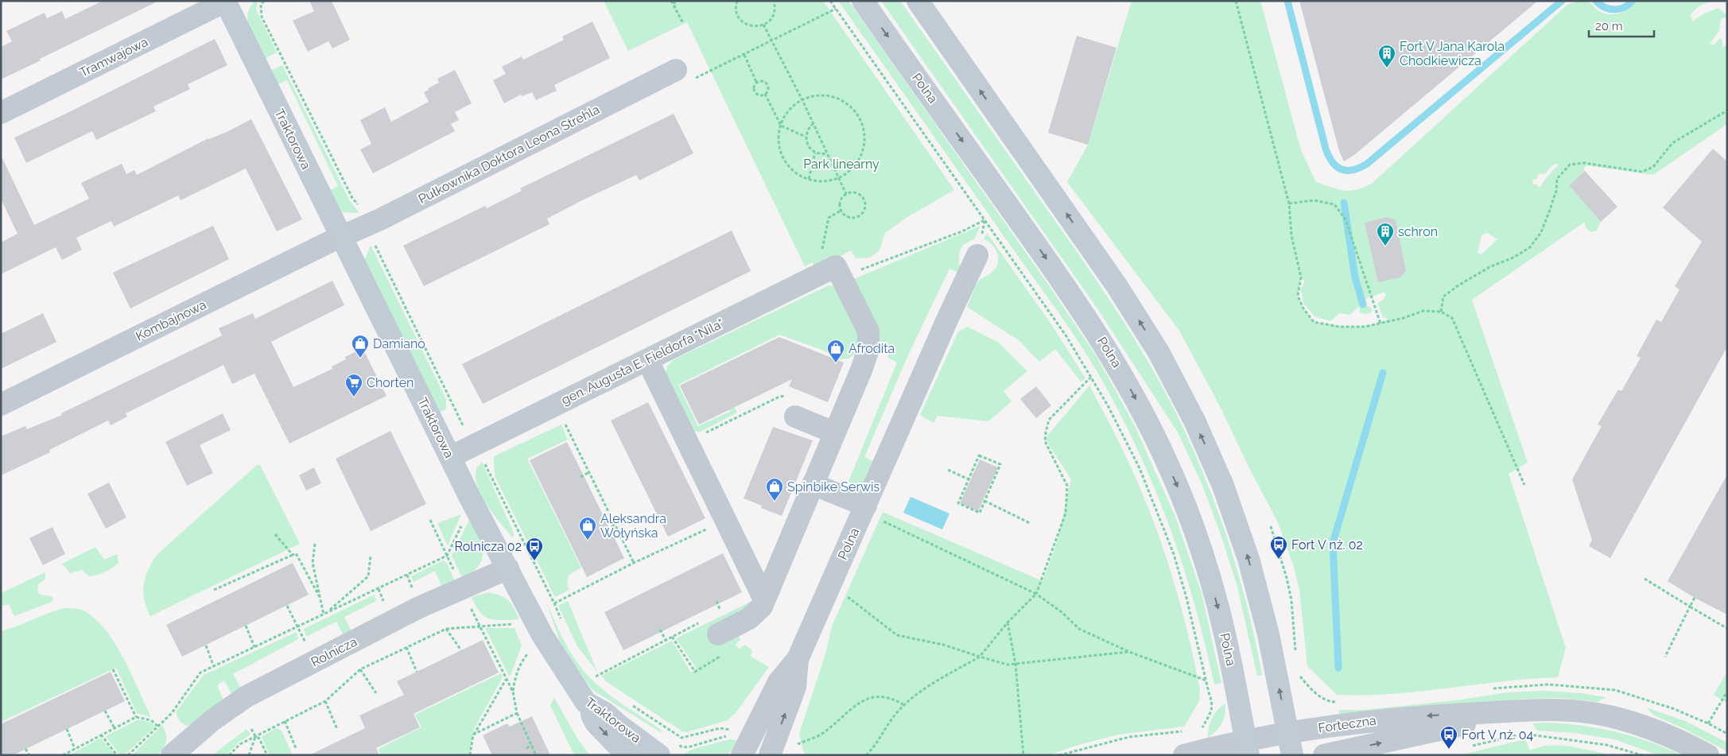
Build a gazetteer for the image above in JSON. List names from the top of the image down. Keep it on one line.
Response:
{"streets":{"street":["Tramwajowa","Polna","Traktorowa","Pułkownika Doktora Leona Strehla","Kombajnowa","gen. Augusta E. Fieldorfa \"Nila\"","Rolnicza","Forteczna"]},"crossings":[["Tramwajowa","Traktorowa"],["Polna","Forteczna"],["Traktorowa","Pułkownika Doktora Leona Strehla"],["Traktorowa","Kombajnowa"],["Traktorowa","gen. Augusta E. Fieldorfa \"Nila\""],["Traktorowa","Rolnicza"],["Pułkownika Doktora Leona Strehla","Kombajnowa"]],"parks":["Park linearny"],"places":{"building":["Fort V Jana Karola Chodkiewicza","schron"],"shop":["Damiano","Afrodita","Spinbike Serwis","Aleksandra Wołyńska"],"supermarket":["Chorten"],"bus stop":["Fort V nż. 02","Rolnicza 02","Fort V nż. 04"]},"scale_bar":"20 m"}
